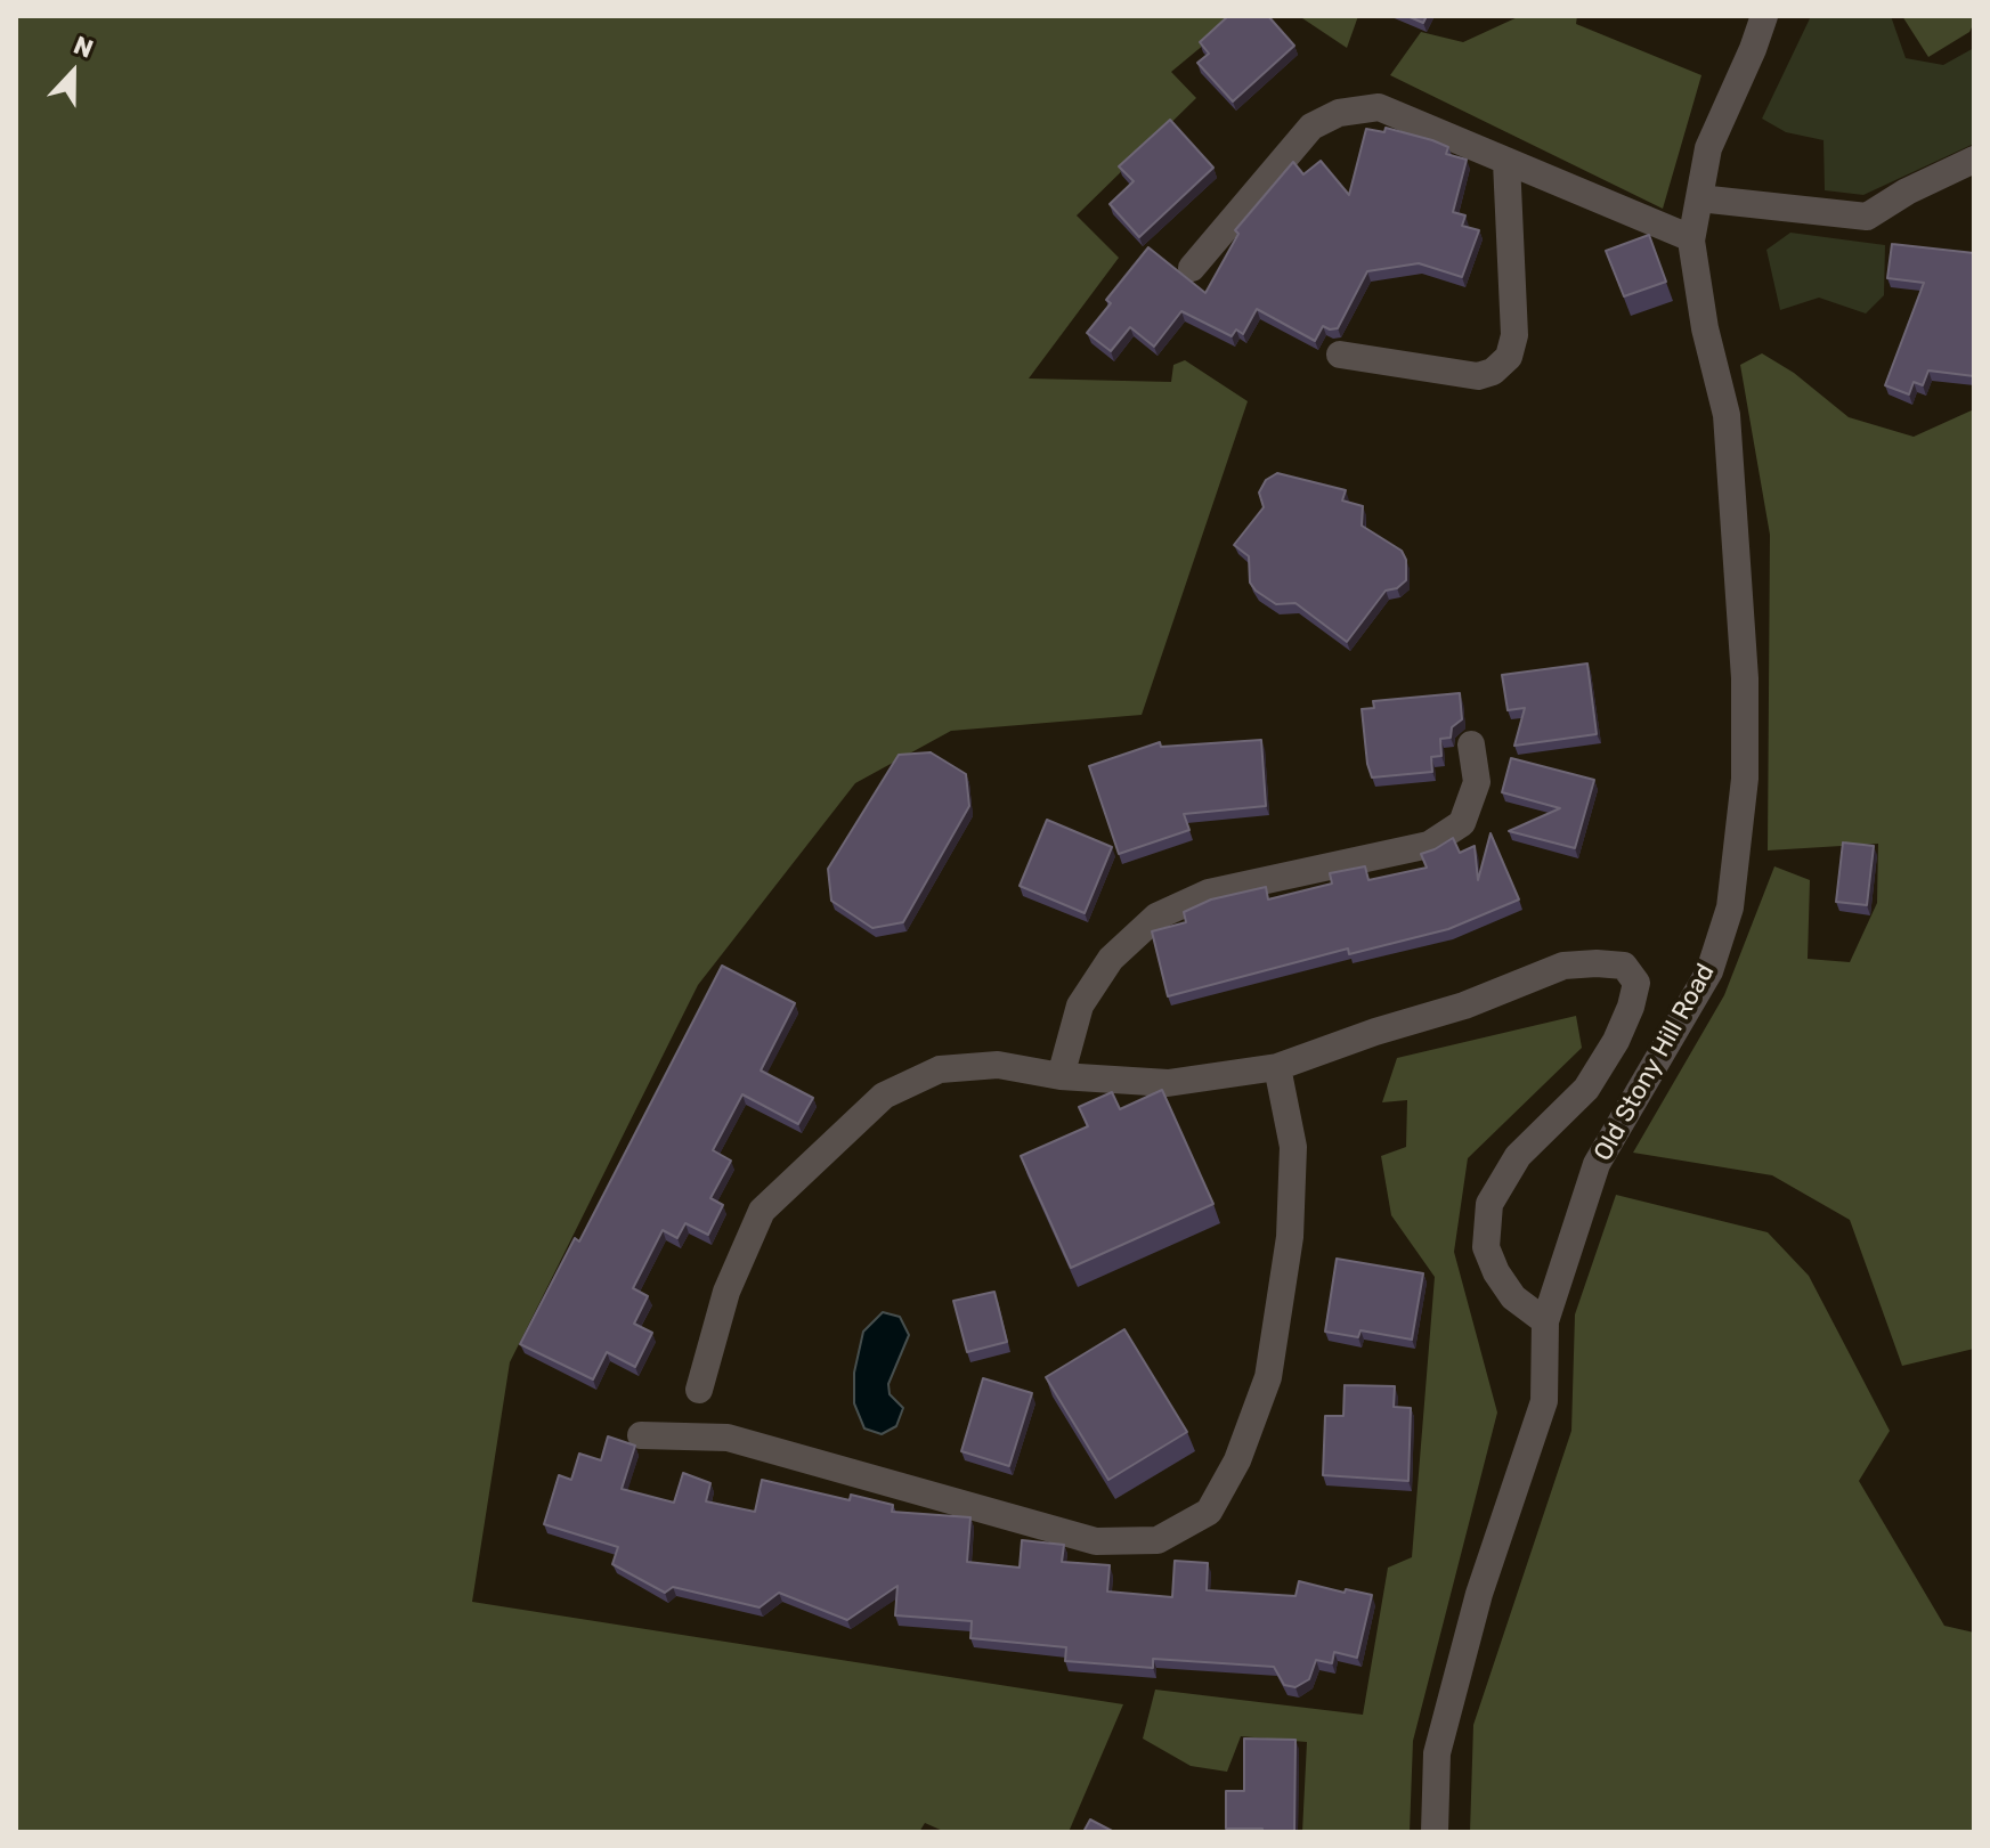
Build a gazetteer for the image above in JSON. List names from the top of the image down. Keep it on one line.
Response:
{"streets":{"street":["Old Stony Hill Road"]},"north":"top"}
